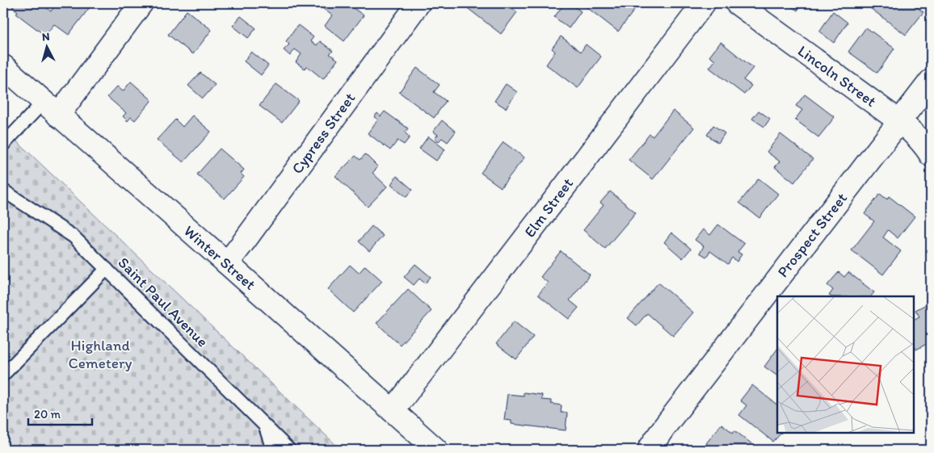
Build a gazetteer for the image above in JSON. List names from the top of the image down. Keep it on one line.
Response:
{"streets":{"street":["Lincoln Street","Cypress Street","Elm Street","Prospect Street","Winter Street"],"lane":["Saint Paul Avenue"]},"crossings":[["Lincoln Street","Prospect Street"],["Cypress Street","Winter Street"],["Elm Street","Winter Street"]],"parks":["Highland Cemetery"],"scale_bar":"20 m","north":"top"}
